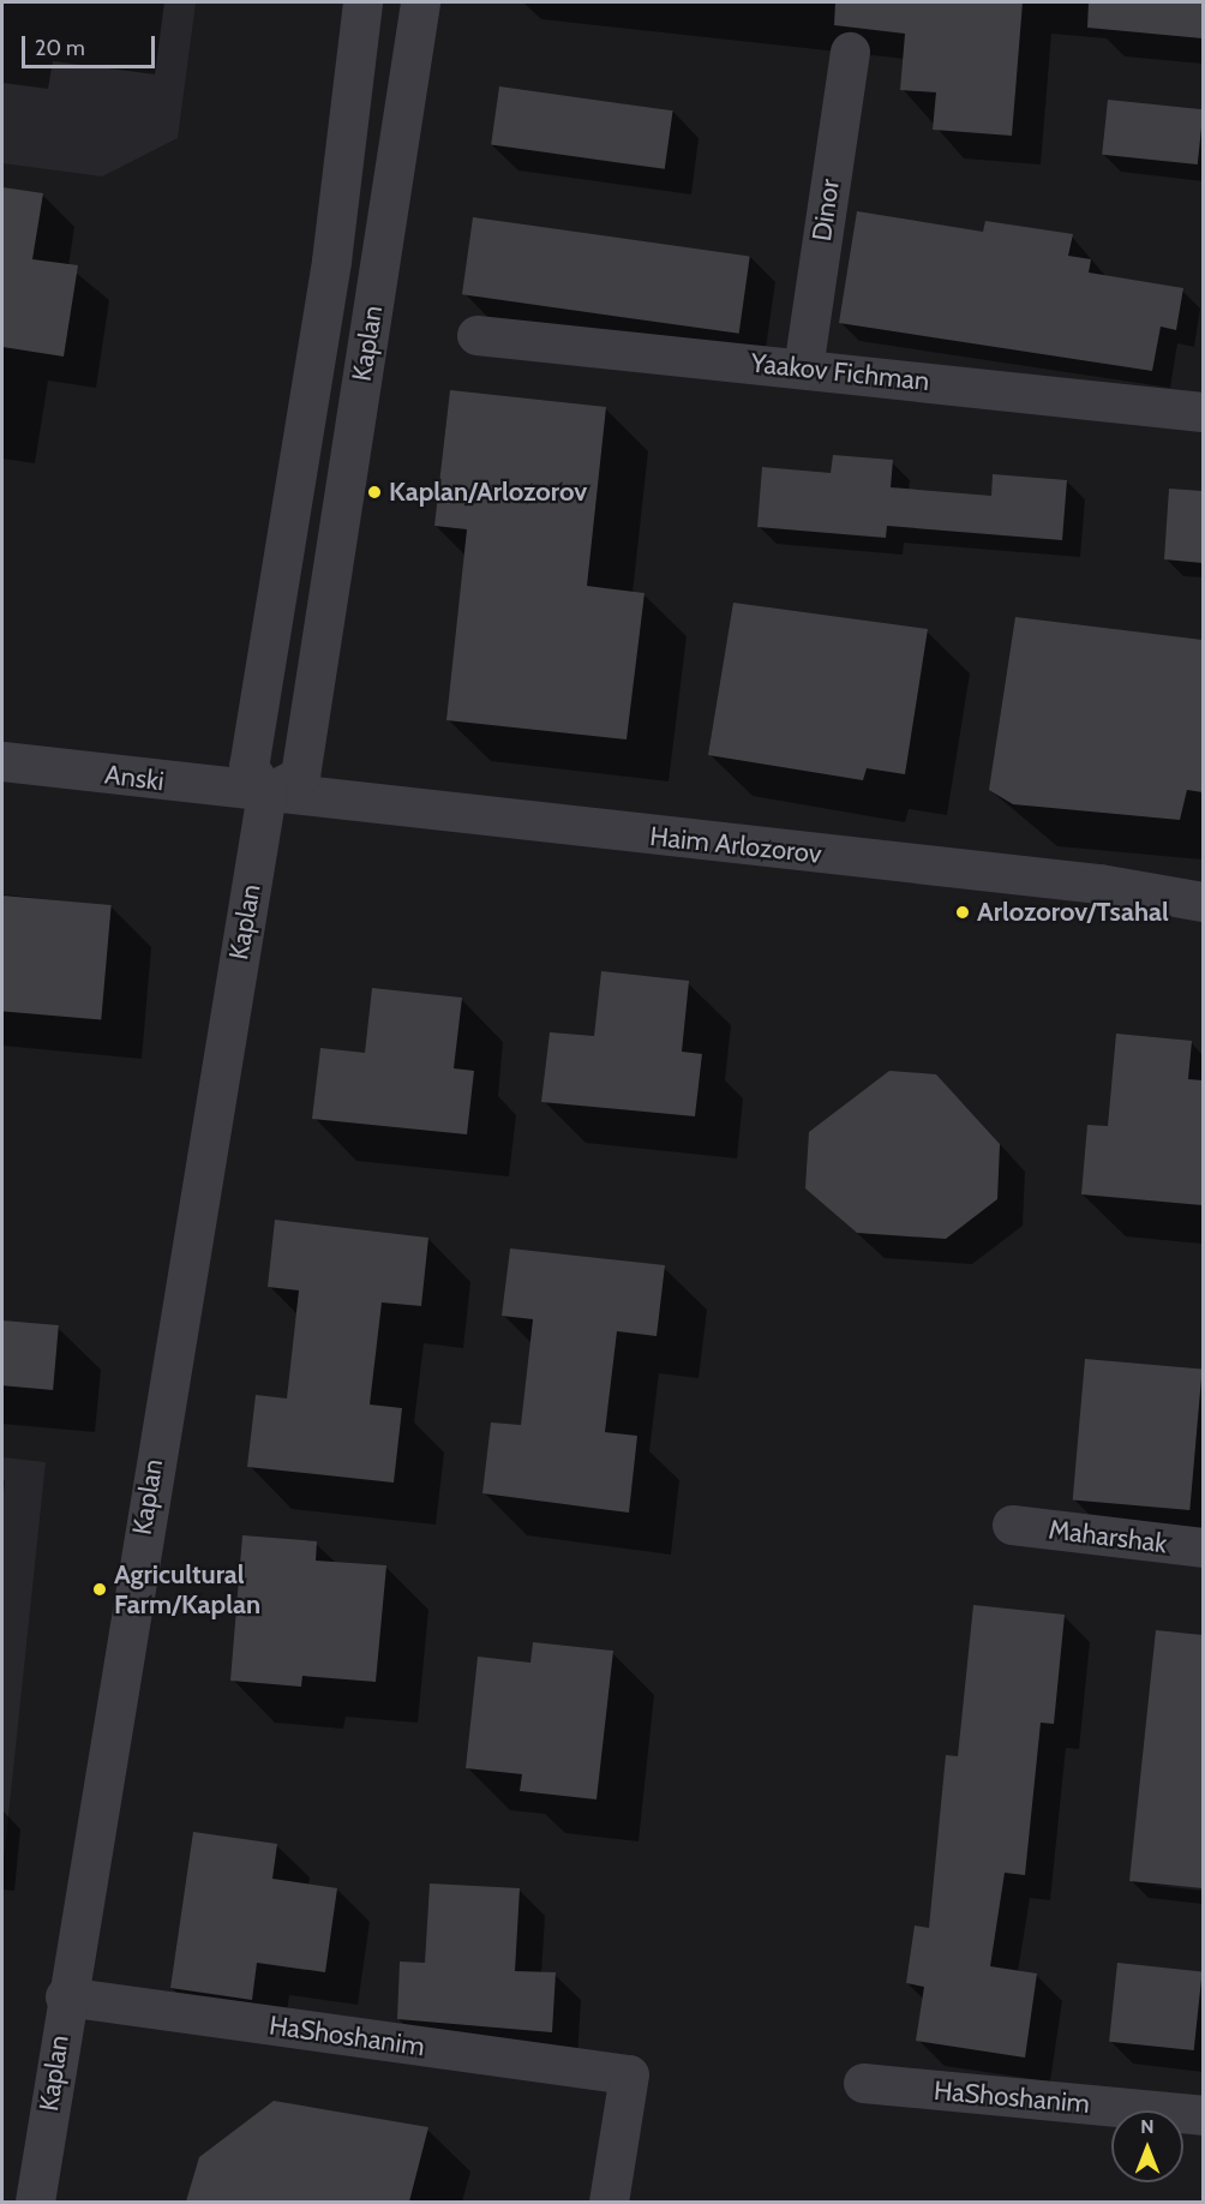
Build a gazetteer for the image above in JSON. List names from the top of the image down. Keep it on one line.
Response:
{"streets":{"street":["Dinor","Kaplan","Yaakov Fichman","Anski","Haim Arlozorov","Maharshak","HaShoshanim"]},"crossings":[["Dinor","Yaakov Fichman"],["Kaplan","Anski"],["Kaplan","Haim Arlozorov"],["Kaplan","HaShoshanim"],["Anski","Haim Arlozorov"]],"places":["Kaplan/Arlozorov","Arlozorov/Tsahal","Agricultural Farm/Kaplan"],"scale_bar":"20 m","north":"top"}
